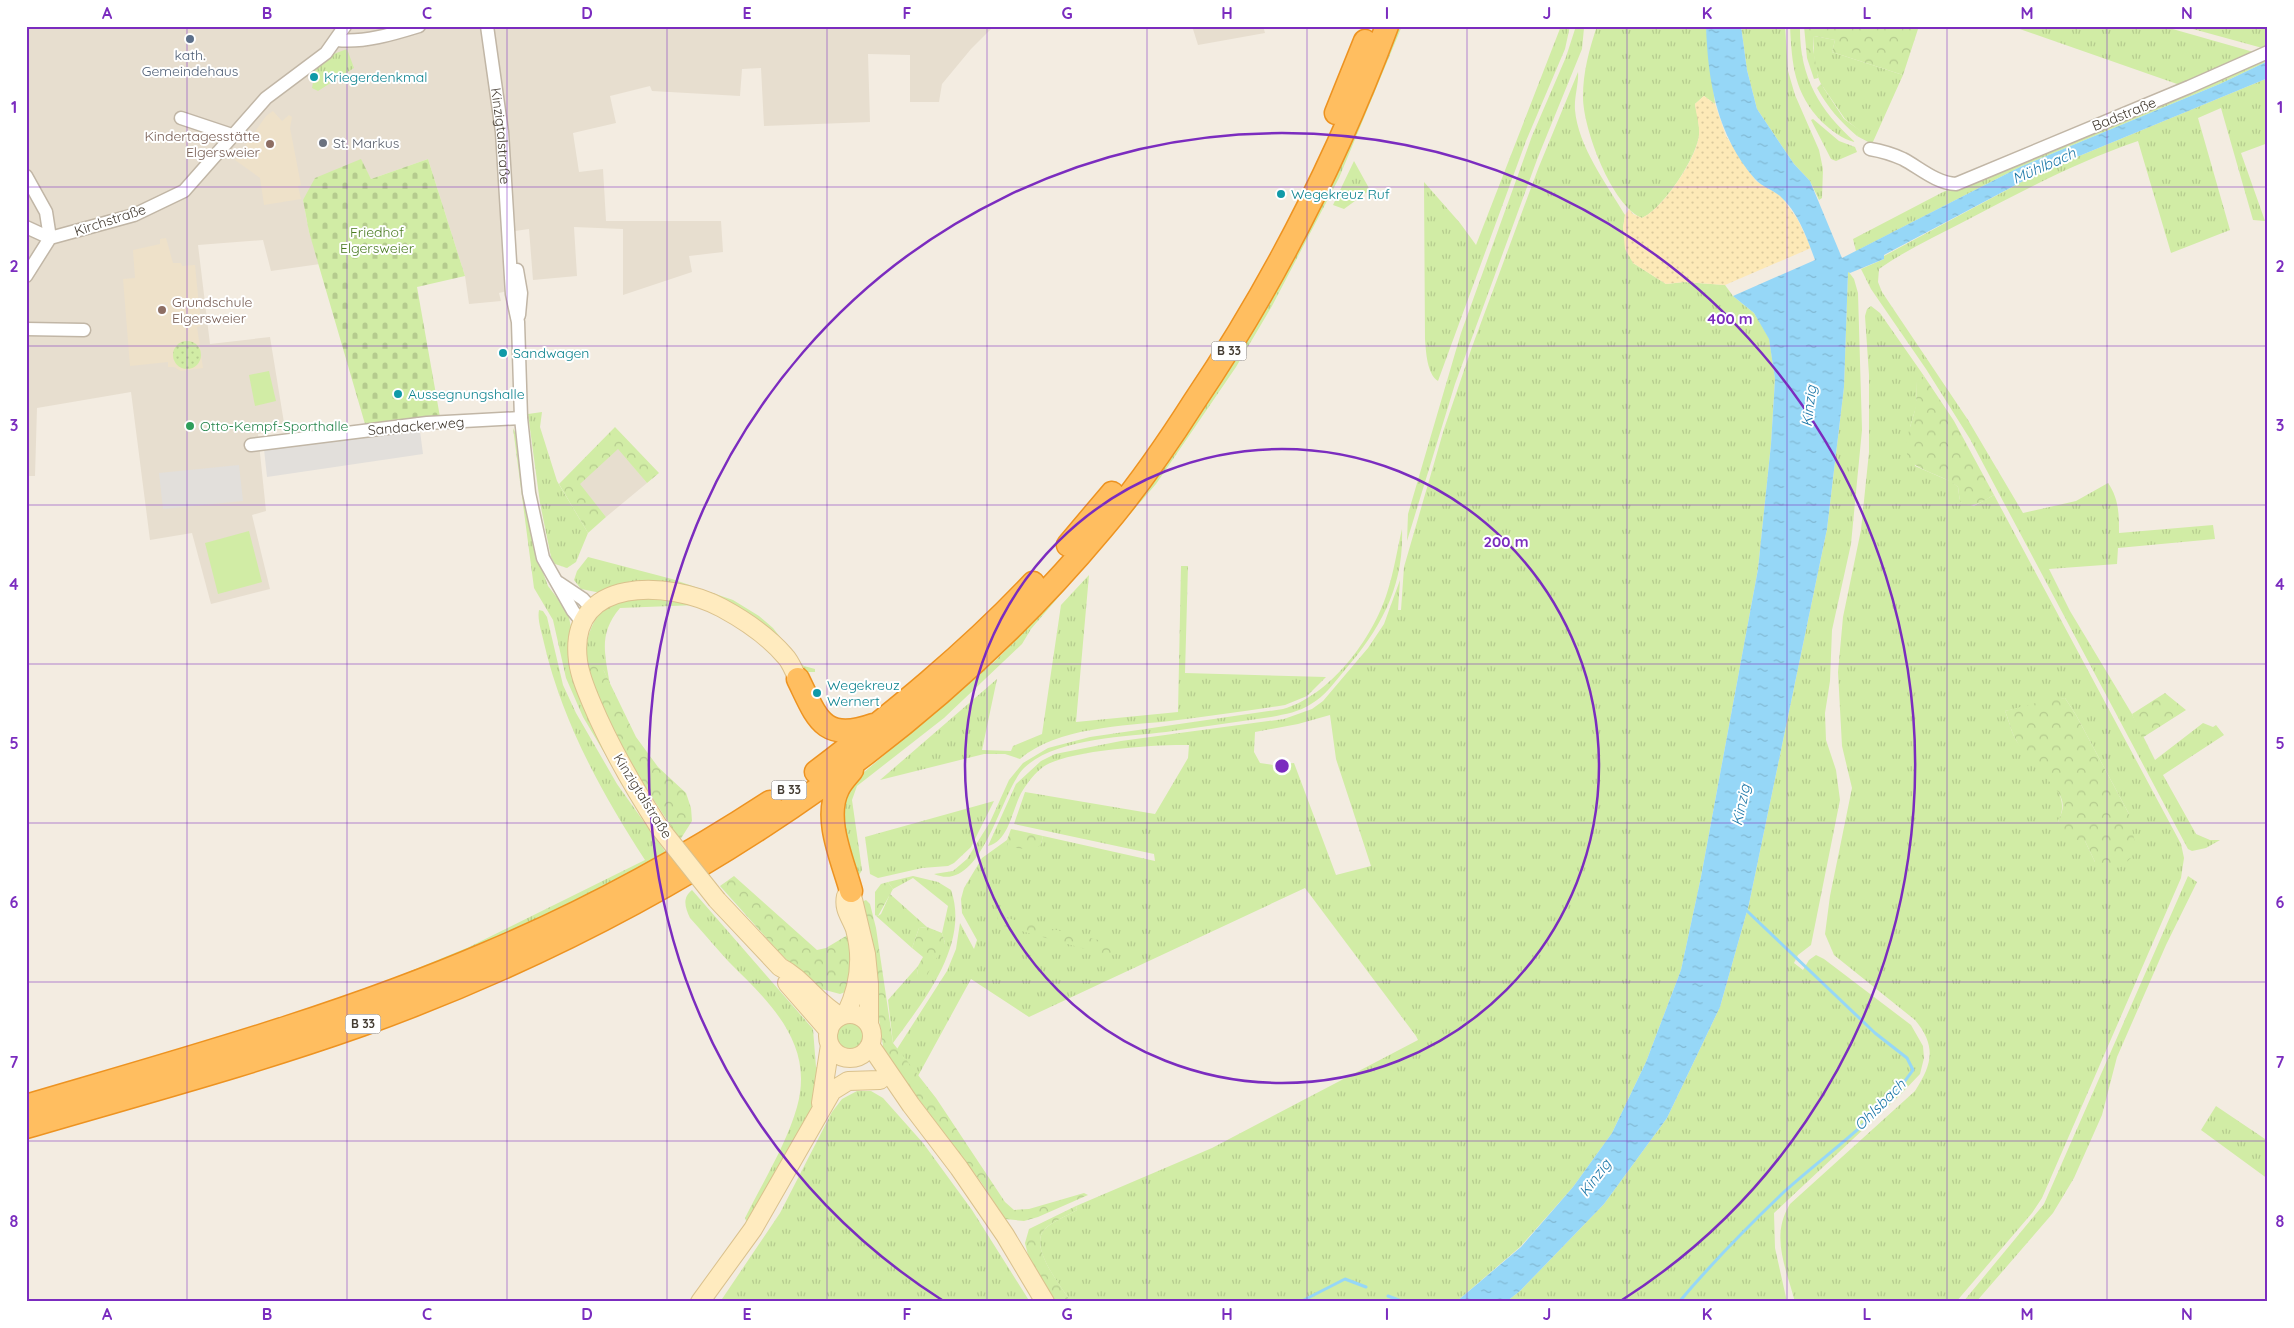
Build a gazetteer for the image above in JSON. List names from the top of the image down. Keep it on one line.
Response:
{"streets":{"highway":["B 33"],"street":["Badstraße","Kinzigtalstraße","Kirchstraße","Sandackerweg"]},"crossings":[["Kinzigtalstraße","Sandackerweg"]],"water":["Mühlbach","Kinzig","Ohlsbach"],"parks":["Friedhof Elgersweier"],"places":["kath. Gemeindehaus","Kriegerdenkmal","St. Markus","Kindertagesstätte Elgersweier","Wegekreuz Ruf","Grundschule Elgersweier","Sandwagen","Aussegnungshalle","Otto-Kempf-Sporthalle","Wegekreuz Wernert"],"grid":{"columns":["A","B","C","D","E","F","G","H","I","J","K","L","M","N"],"rows":["1","2","3","4","5","6","7","8"]},"rings":["400 m","200 m"]}
